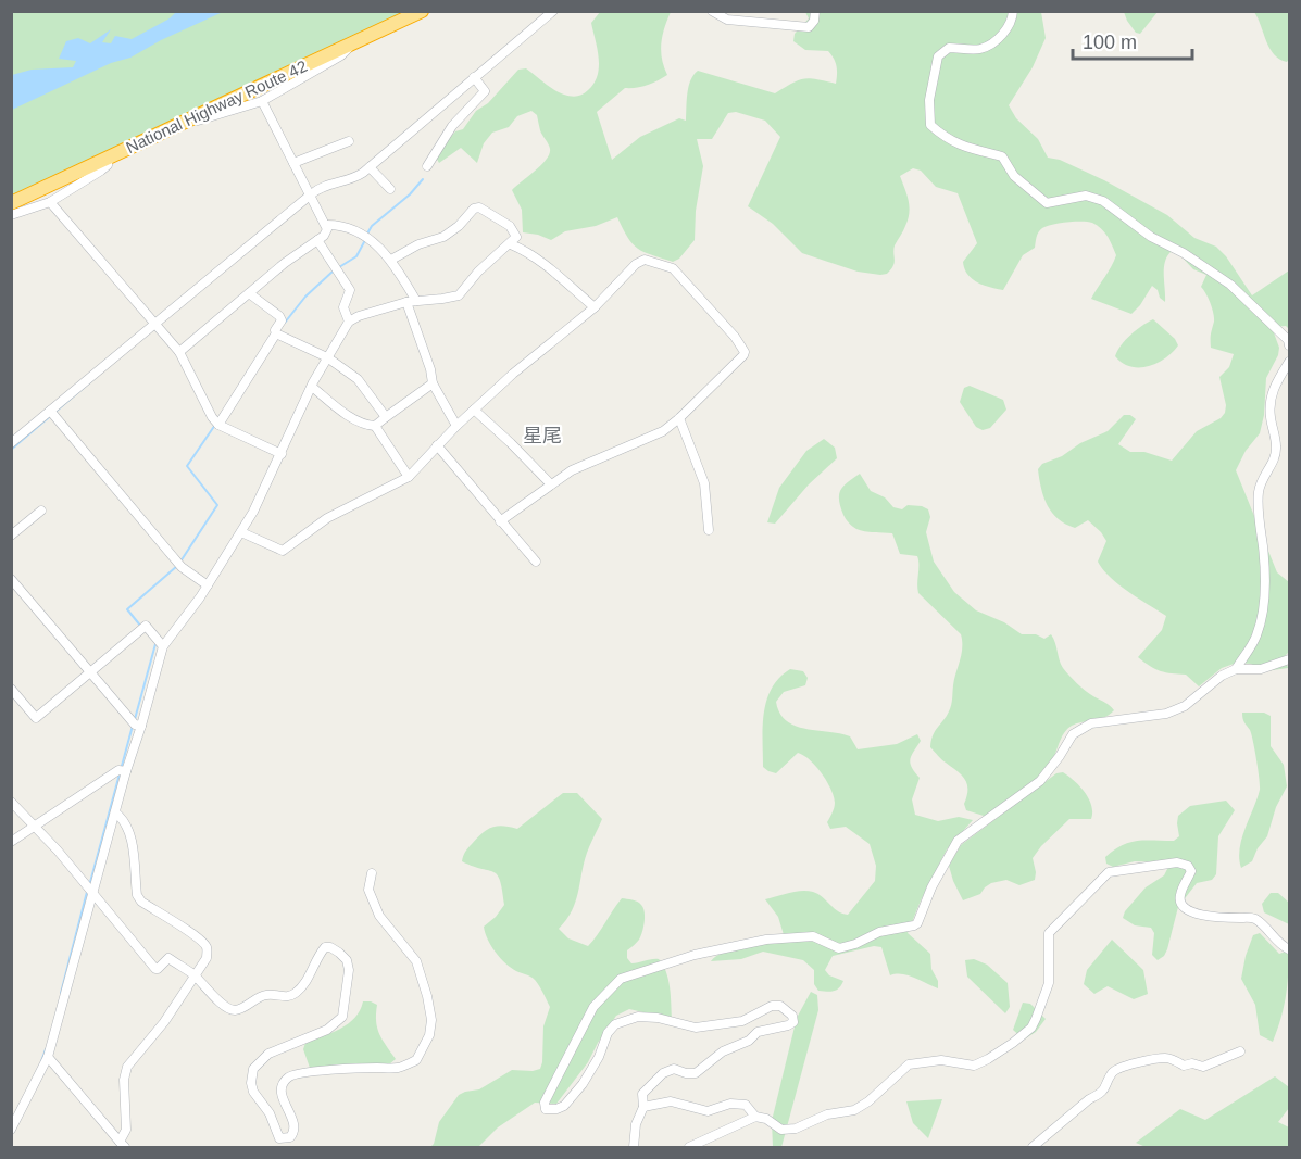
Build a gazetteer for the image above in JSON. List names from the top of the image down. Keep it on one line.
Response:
{"streets":{"highway":["National Highway Route 42"]},"districts":["星尾"],"scale_bar":"100 m"}
